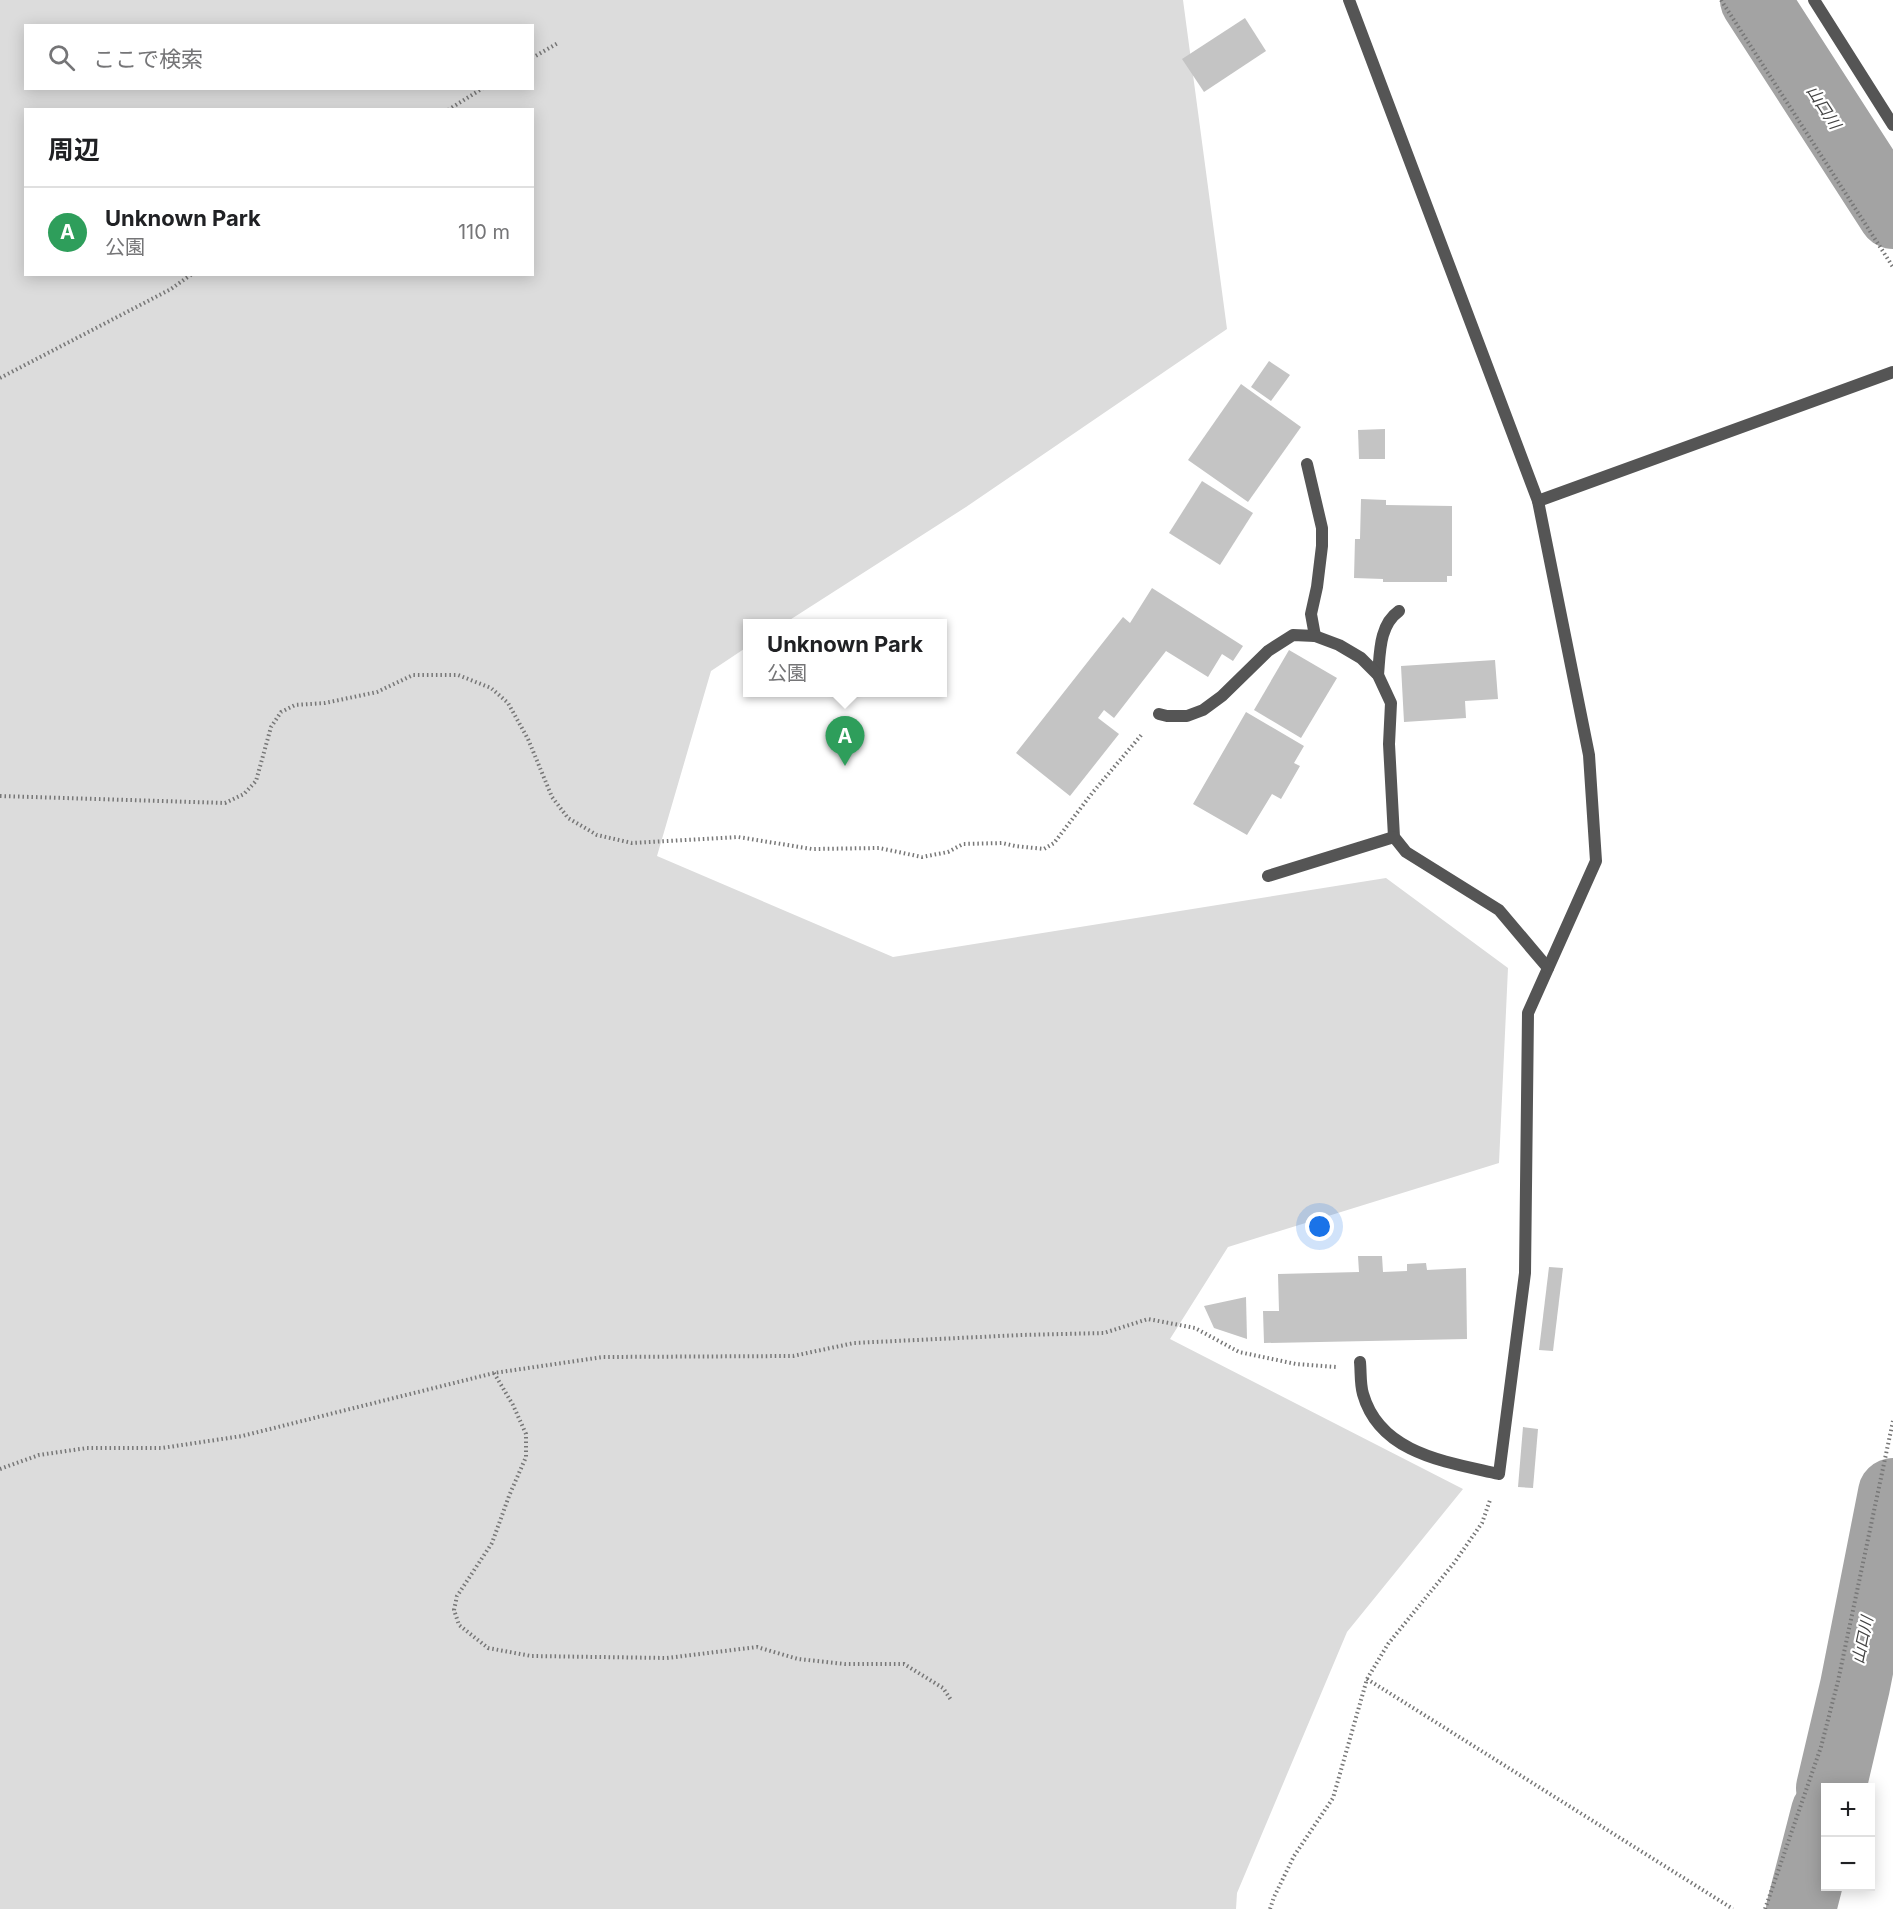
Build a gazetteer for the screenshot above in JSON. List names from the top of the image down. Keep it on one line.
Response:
{"water":["山口川"],"page":{"search":"ここで検索","heading":"周辺","list":[{"mark":"A","name":"Unknown Park","note":"公園","value":"110 m"}],"popup":["Unknown Park","公園"],"pins":"A","map_buttons":["+","−"]}}
